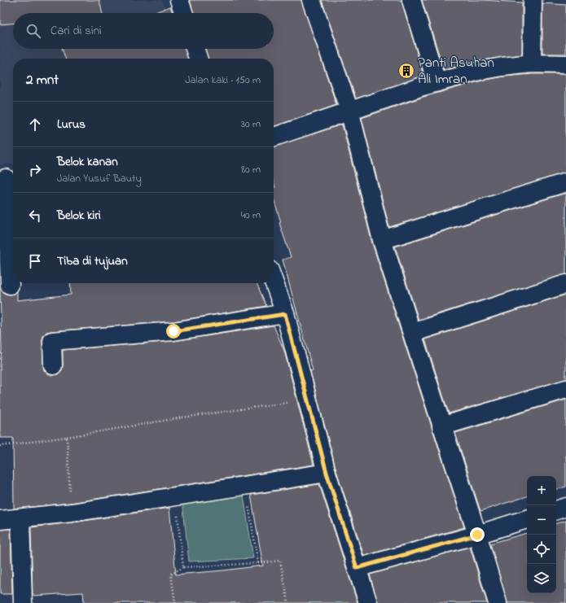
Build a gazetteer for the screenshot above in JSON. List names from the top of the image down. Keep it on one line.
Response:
{"places":{"building":["Panti Asuhan Ali Imran"]},"page":{"search":"Cari di sini","heading":["2 mnt","Jalan kaki · 150 m"],"list":[["Lurus","30 m"],["Belok kanan","Jalan Yusuf Bauty","80 m"],["Belok kiri","40 m"],"Tiba di tujuan"],"map_buttons":["+","−"]}}
